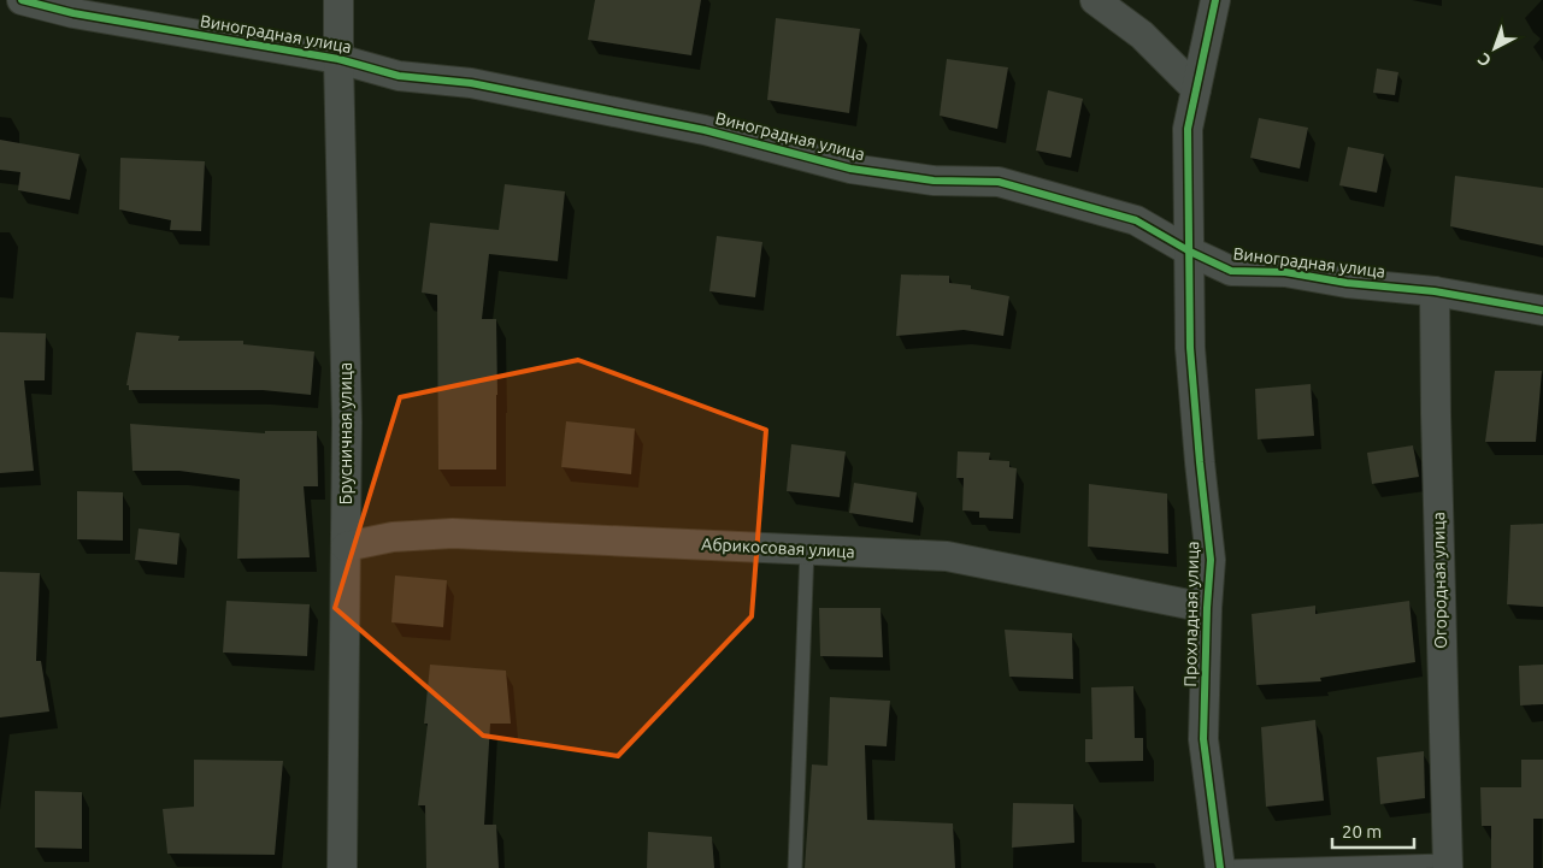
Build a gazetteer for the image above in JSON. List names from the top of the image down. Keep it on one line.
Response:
{"streets":{"street":["Виноградная улица","Брусничная улица","Абрикосовая улица","Огородная улица","Прохладная улица"]},"crossings":[["Виноградная улица","Брусничная улица"],["Виноградная улица","Огородная улица"],["Виноградная улица","Прохладная улица"],["Брусничная улица","Абрикосовая улица"],["Абрикосовая улица","Прохладная улица"]],"scale_bar":"20 m","north":"bottom left"}
